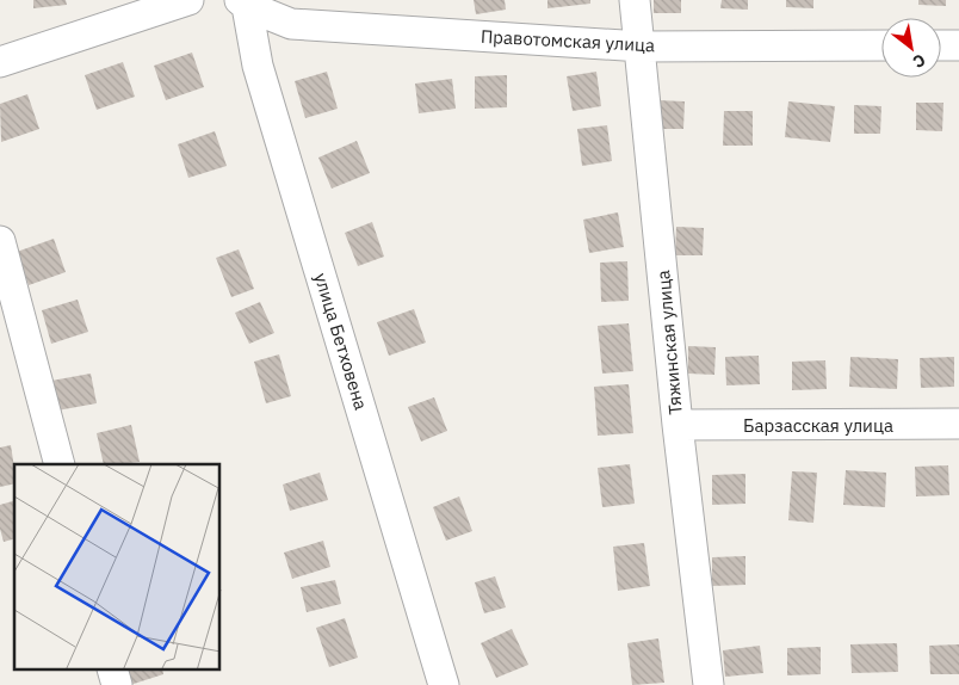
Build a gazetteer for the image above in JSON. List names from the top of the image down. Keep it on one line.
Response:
{"streets":{"street":["Правотомская улица","улица Бетховена","Тяжинская улица","Барзасская улица"]},"crossings":[["Правотомская улица","улица Бетховена"],["Правотомская улица","Тяжинская улица"],["Тяжинская улица","Барзасская улица"]],"north":"bottom right"}
